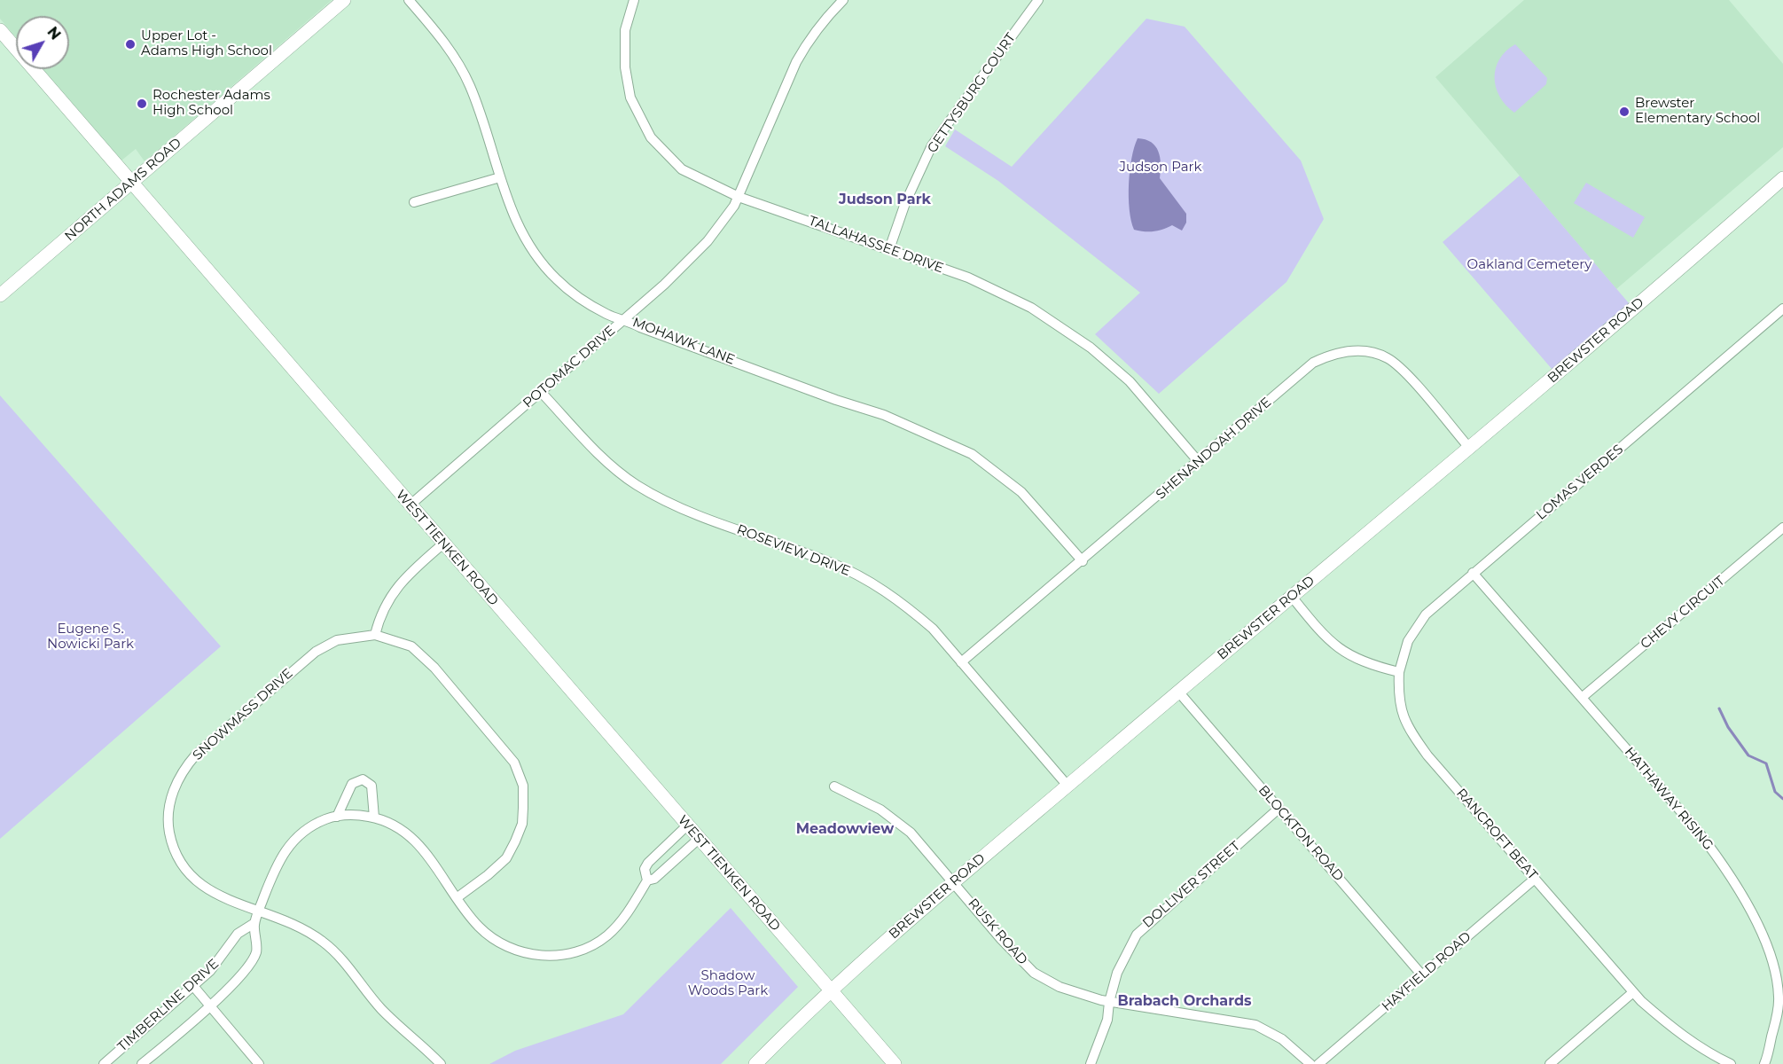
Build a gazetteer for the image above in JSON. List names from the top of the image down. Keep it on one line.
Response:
{"streets":{"street":["GETTYSBURG COURT","NORTH ADAMS ROAD","TALLAHASSEE DRIVE","BREWSTER ROAD","MOHAWK LANE","POTOMAC DRIVE","SHENANDOAH DRIVE","LOMAS VERDES","WEST TIENKEN ROAD","ROSEVIEW DRIVE","CHEVY CIRCUIT","SNOWMASS DRIVE","HATHAWAY RISING","BLOCKTON ROAD","RANCROFT BEAT","DOLLIVER STREET","RUSK ROAD","HAYFIELD ROAD","TIMBERLINE DRIVE"]},"crossings":[["GETTYSBURG COURT","TALLAHASSEE DRIVE"],["NORTH ADAMS ROAD","WEST TIENKEN ROAD"],["TALLAHASSEE DRIVE","POTOMAC DRIVE"],["TALLAHASSEE DRIVE","SHENANDOAH DRIVE"],["BREWSTER ROAD","SHENANDOAH DRIVE"],["BREWSTER ROAD","WEST TIENKEN ROAD"],["BREWSTER ROAD","ROSEVIEW DRIVE"],["BREWSTER ROAD","BLOCKTON ROAD"],["BREWSTER ROAD","RUSK ROAD"],["MOHAWK LANE","POTOMAC DRIVE"],["MOHAWK LANE","SHENANDOAH DRIVE"],["POTOMAC DRIVE","WEST TIENKEN ROAD"],["POTOMAC DRIVE","ROSEVIEW DRIVE"],["SHENANDOAH DRIVE","ROSEVIEW DRIVE"],["LOMAS VERDES","HATHAWAY RISING"],["LOMAS VERDES","RANCROFT BEAT"],["WEST TIENKEN ROAD","TIMBERLINE DRIVE"],["CHEVY CIRCUIT","HATHAWAY RISING"],["SNOWMASS DRIVE","TIMBERLINE DRIVE"],["BLOCKTON ROAD","DOLLIVER STREET"],["BLOCKTON ROAD","HAYFIELD ROAD"],["RANCROFT BEAT","HAYFIELD ROAD"],["DOLLIVER STREET","RUSK ROAD"]],"districts":["Judson Park","Meadowview","Brabach Orchards"],"parks":["Judson Park","Oakland Cemetery","Eugene S. Nowicki Park","Shadow Woods Park"],"places":["Upper Lot - Adams High School","Rochester Adams High School","Brewster Elementary School"],"north":"top right"}
